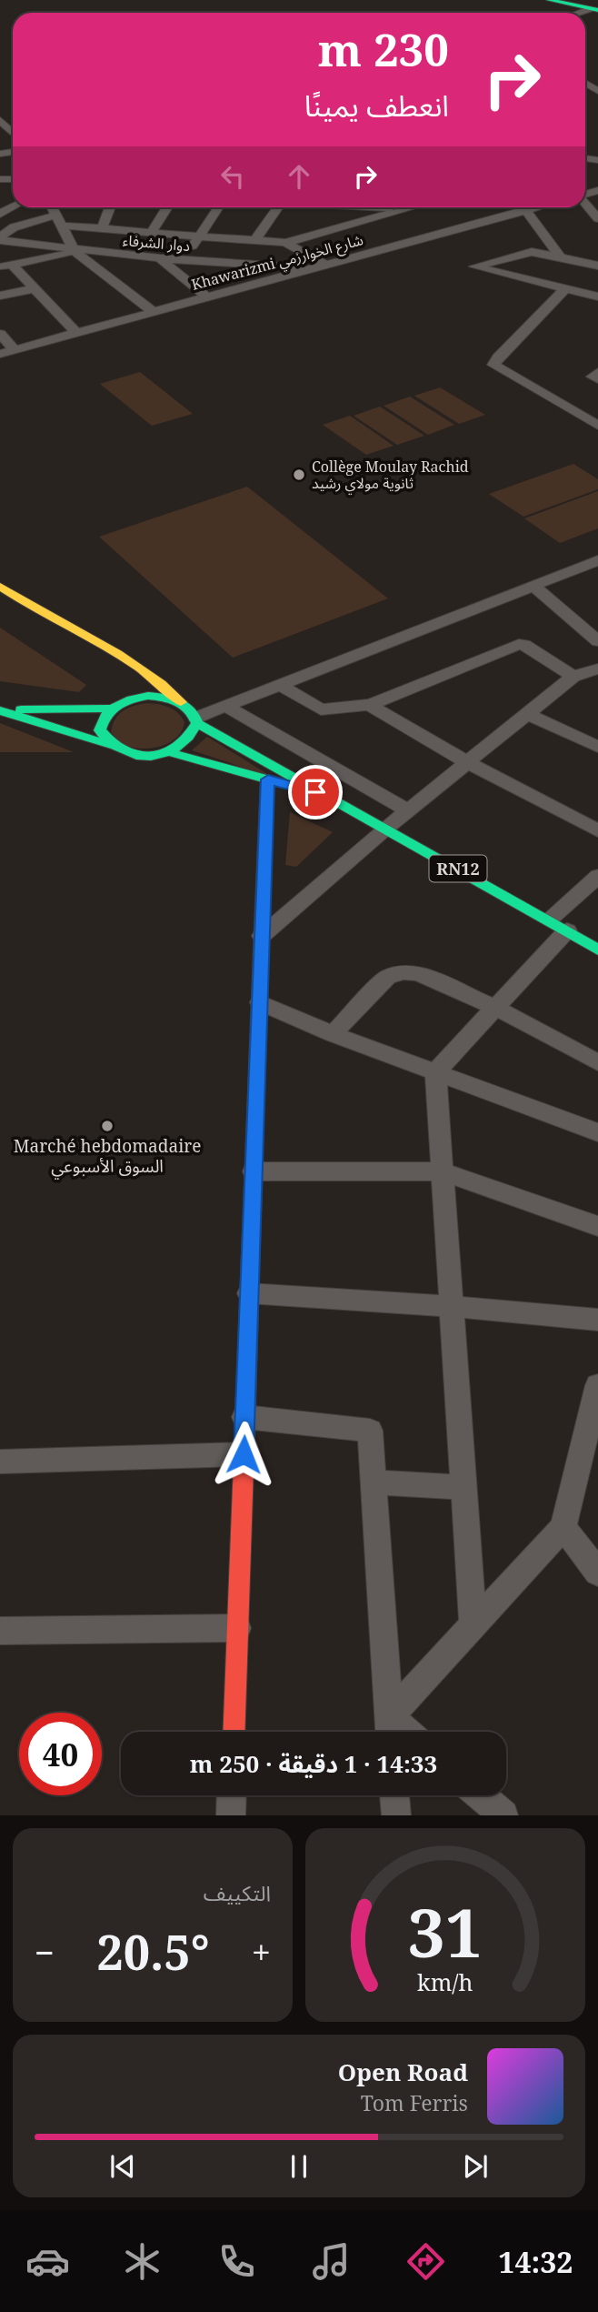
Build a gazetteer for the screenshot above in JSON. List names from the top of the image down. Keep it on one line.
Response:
{"streets":{"main road":["RN12"],"street":["دوار الشرفاء","Khawarizmi شارع الخوارزمي"]},"crossings":[["دوار الشرفاء","Khawarizmi شارع الخوارزمي"]],"places":["Collège Moulay Rachid ثانوية مولاي رشيد","Marché hebdomadaire السوق الأسبوعي"],"page":{"turn":["230 m","انعطف يمينًا"],"limit":"40","trip":"14:33 · 1 دقيقة · 250 m","tile":"التكييف","heat":["−","20.5°","+"],"song":["Open Road","Tom Ferris"],"tabs":"14:32","gauge":["31","km/h"]}}
